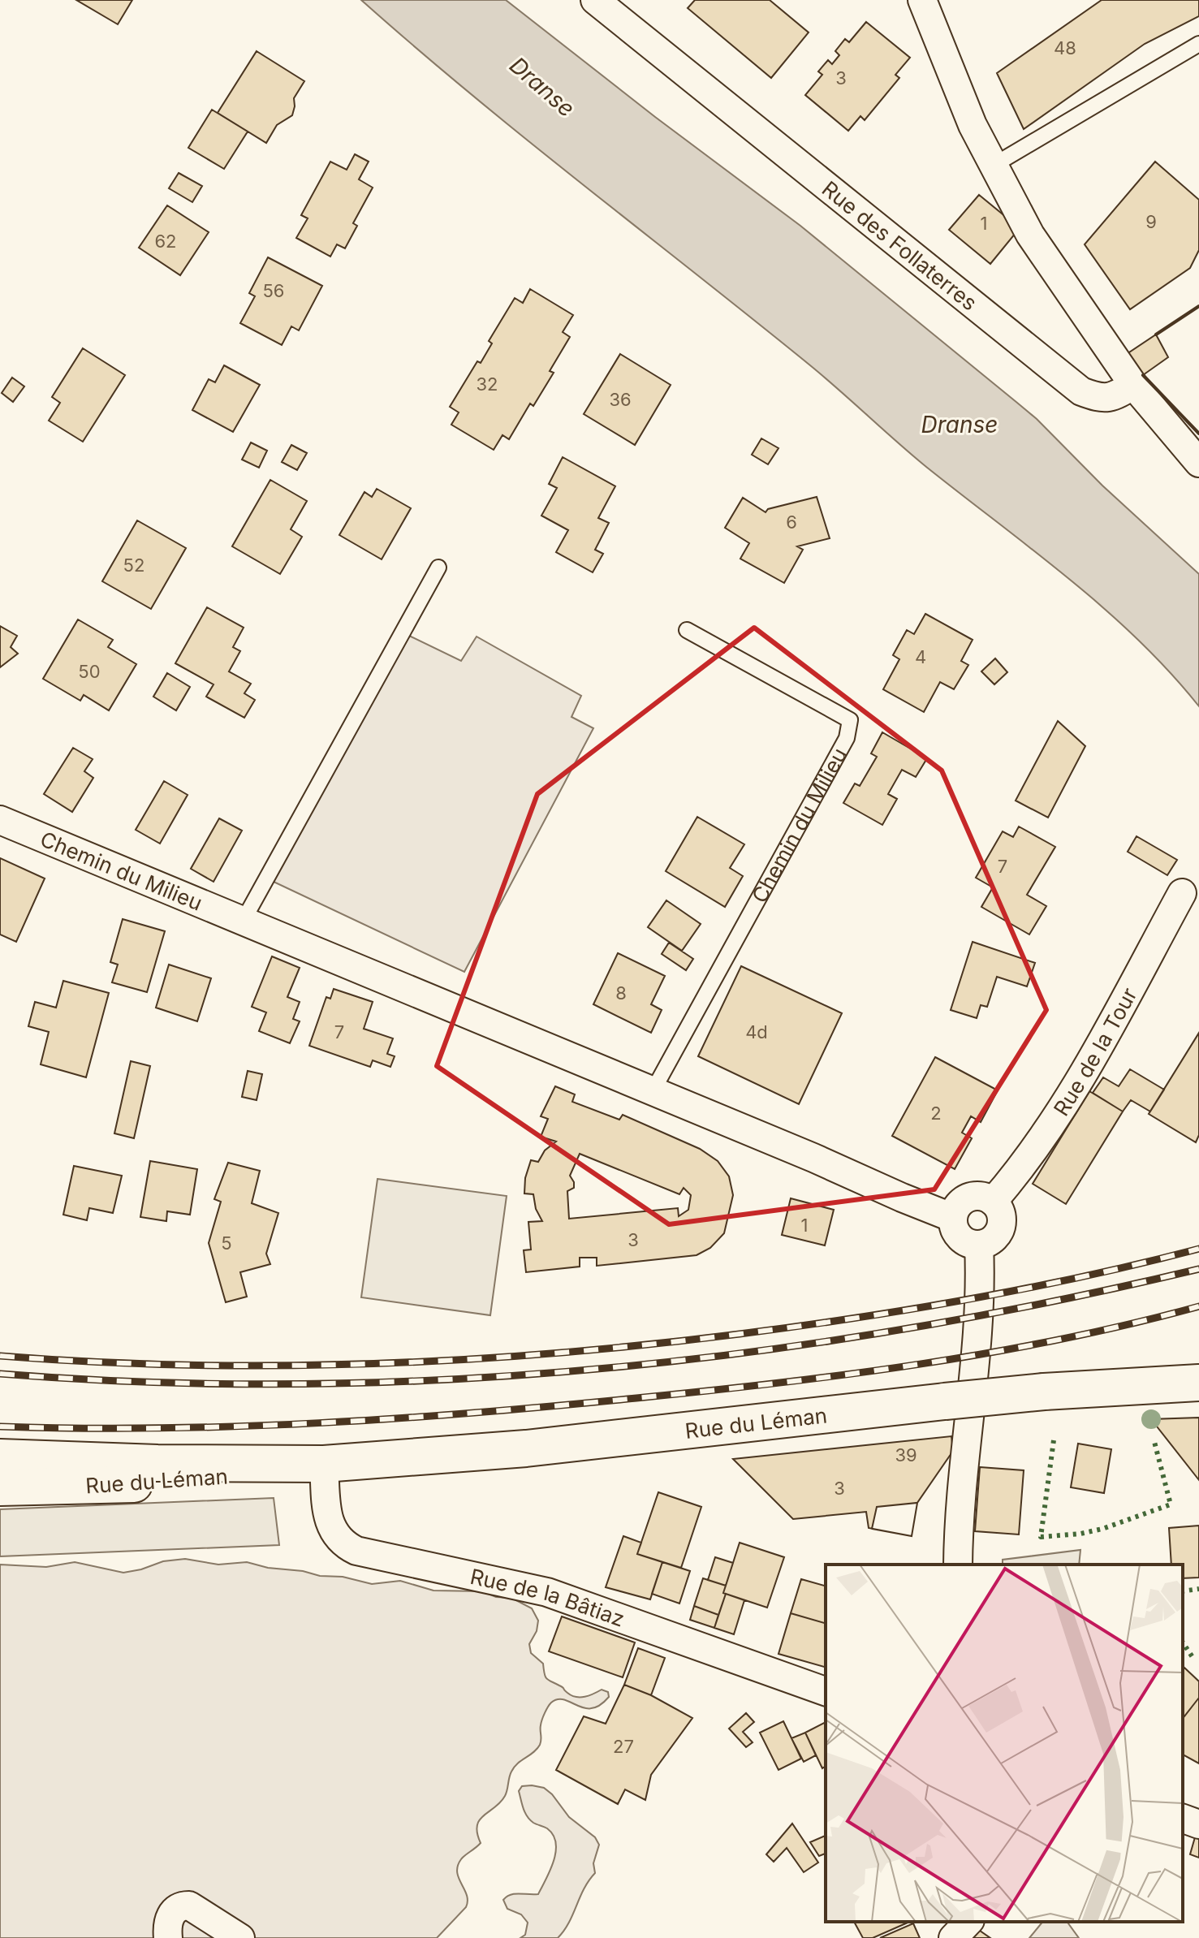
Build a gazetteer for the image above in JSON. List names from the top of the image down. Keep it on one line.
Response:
{"streets":{"main road":["Rue du Léman"],"street":["Rue des Follaterres","Chemin du Milieu","Rue de la Tour","Rue de la Bâtiaz"]},"crossings":[["Chemin du Milieu","Rue de la Tour"],["Rue du Léman","Rue de la Bâtiaz"]],"water":["Dranse"],"house_numbers":["48","3","9","1","62","56","32","36","6","52","4","50","7","8","7","4d","2","1","3","5","39","3","27"]}
